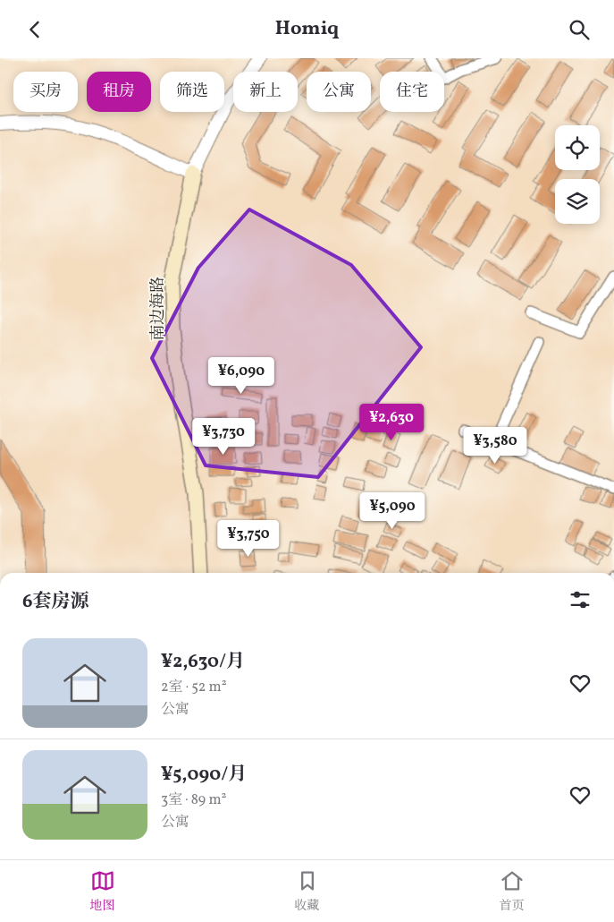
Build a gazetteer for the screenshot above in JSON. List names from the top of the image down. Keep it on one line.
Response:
{"streets":{"main road":["南边海路"]},"page":{"header":"Homiq","chip":["买房","租房","筛选","新上","公寓","住宅"],"price":["¥6,090","¥2,630","¥3,730","¥3,580","¥5,090","¥3,750"],"heading":"6套房源","list":[{"name":"¥2,630/月","note":"2室 · 52 m² · 公寓"},{"name":"¥5,090/月","note":"3室 · 89 m² · 公寓"}],"tabs":["地图","收藏","首页"]}}
